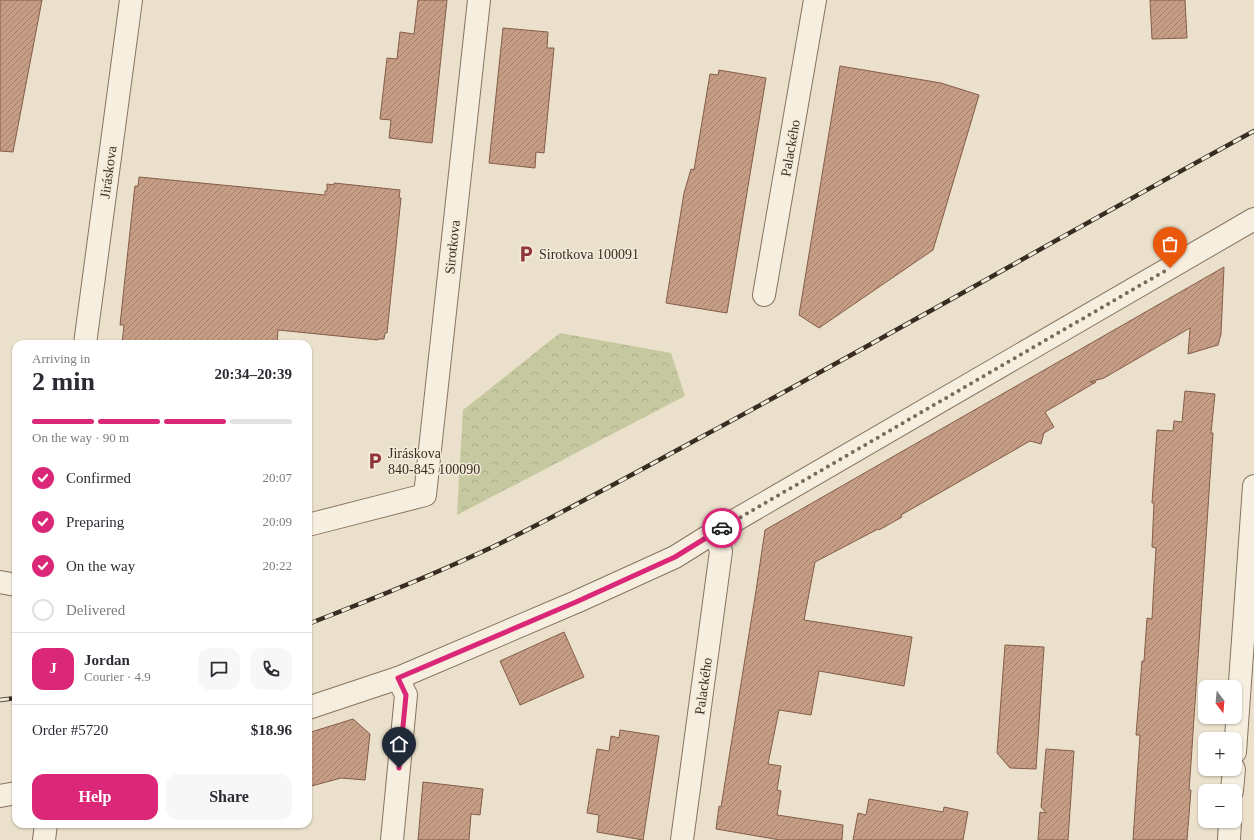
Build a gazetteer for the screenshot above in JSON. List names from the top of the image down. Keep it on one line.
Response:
{"streets":{"street":["Palackého","Jiráskova","Sirotkova"]},"places":{"parking":["Sirotkova 100091","Jiráskova 840-845 100090"]},"north":"bottom","page":{"heading":["2 min","Arriving in","20:34–20:39"],"panel":["Jordan","Courier · 4.9","Order #5720","$18.96"],"bar":"On the way · 90 m","list":[["Confirmed","20:07"],["Preparing","20:09"],["On the way","20:22"],"Delivered"],"round":"J","map_buttons":["+","−"],"buttons":["Help","Share"]}}
